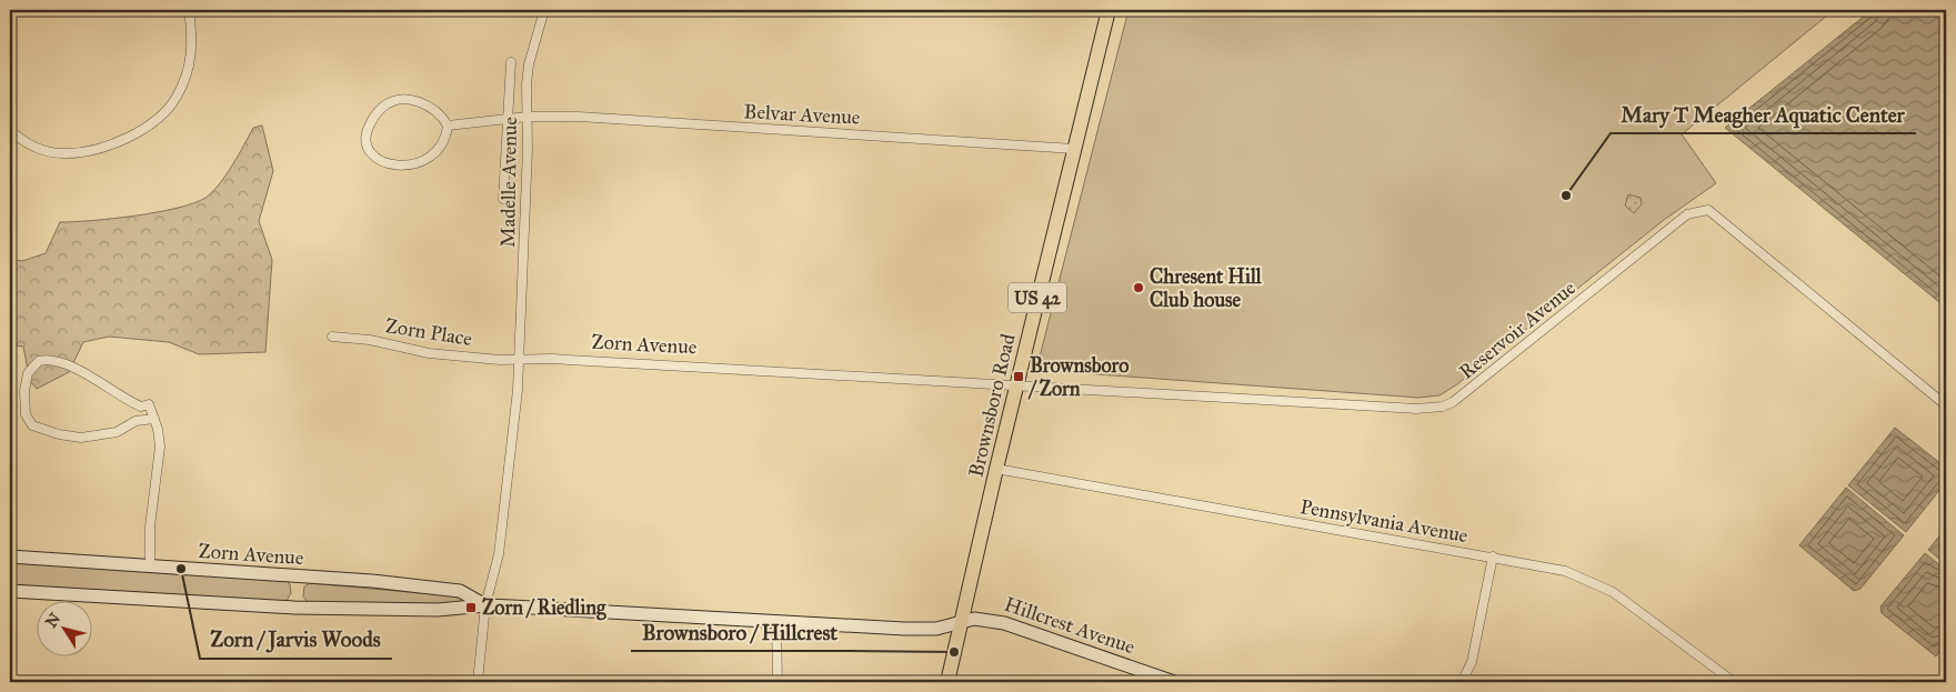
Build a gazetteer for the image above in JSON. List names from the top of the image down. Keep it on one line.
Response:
{"streets":{"main road":["US 42","Zorn Avenue","Brownsboro Road","Hillcrest Avenue"],"street":["Belvar Avenue","Madelle Avenue","Reservoir Avenue","Zorn Place","Pennsylvania Avenue"]},"crossings":[["Belvar Avenue","Madelle Avenue"],["Belvar Avenue","Brownsboro Road"],["Madelle Avenue","Zorn Place"],["Madelle Avenue","Zorn Avenue"],["Reservoir Avenue","Zorn Avenue"],["Reservoir Avenue","Brownsboro Road"],["Zorn Place","Zorn Avenue"],["Zorn Avenue","Brownsboro Road"],["Zorn Avenue","Hillcrest Avenue"],["Brownsboro Road","Pennsylvania Avenue"],["Brownsboro Road","Hillcrest Avenue"]],"places":{"other":["Mary T Meagher Aquatic Center","Chresent Hill Club house","Zorn / Jarvis Woods","Brownsboro / Hillcrest"],"transit":["Brownsboro / Zorn","Zorn / Riedling"]},"north":"top left"}
